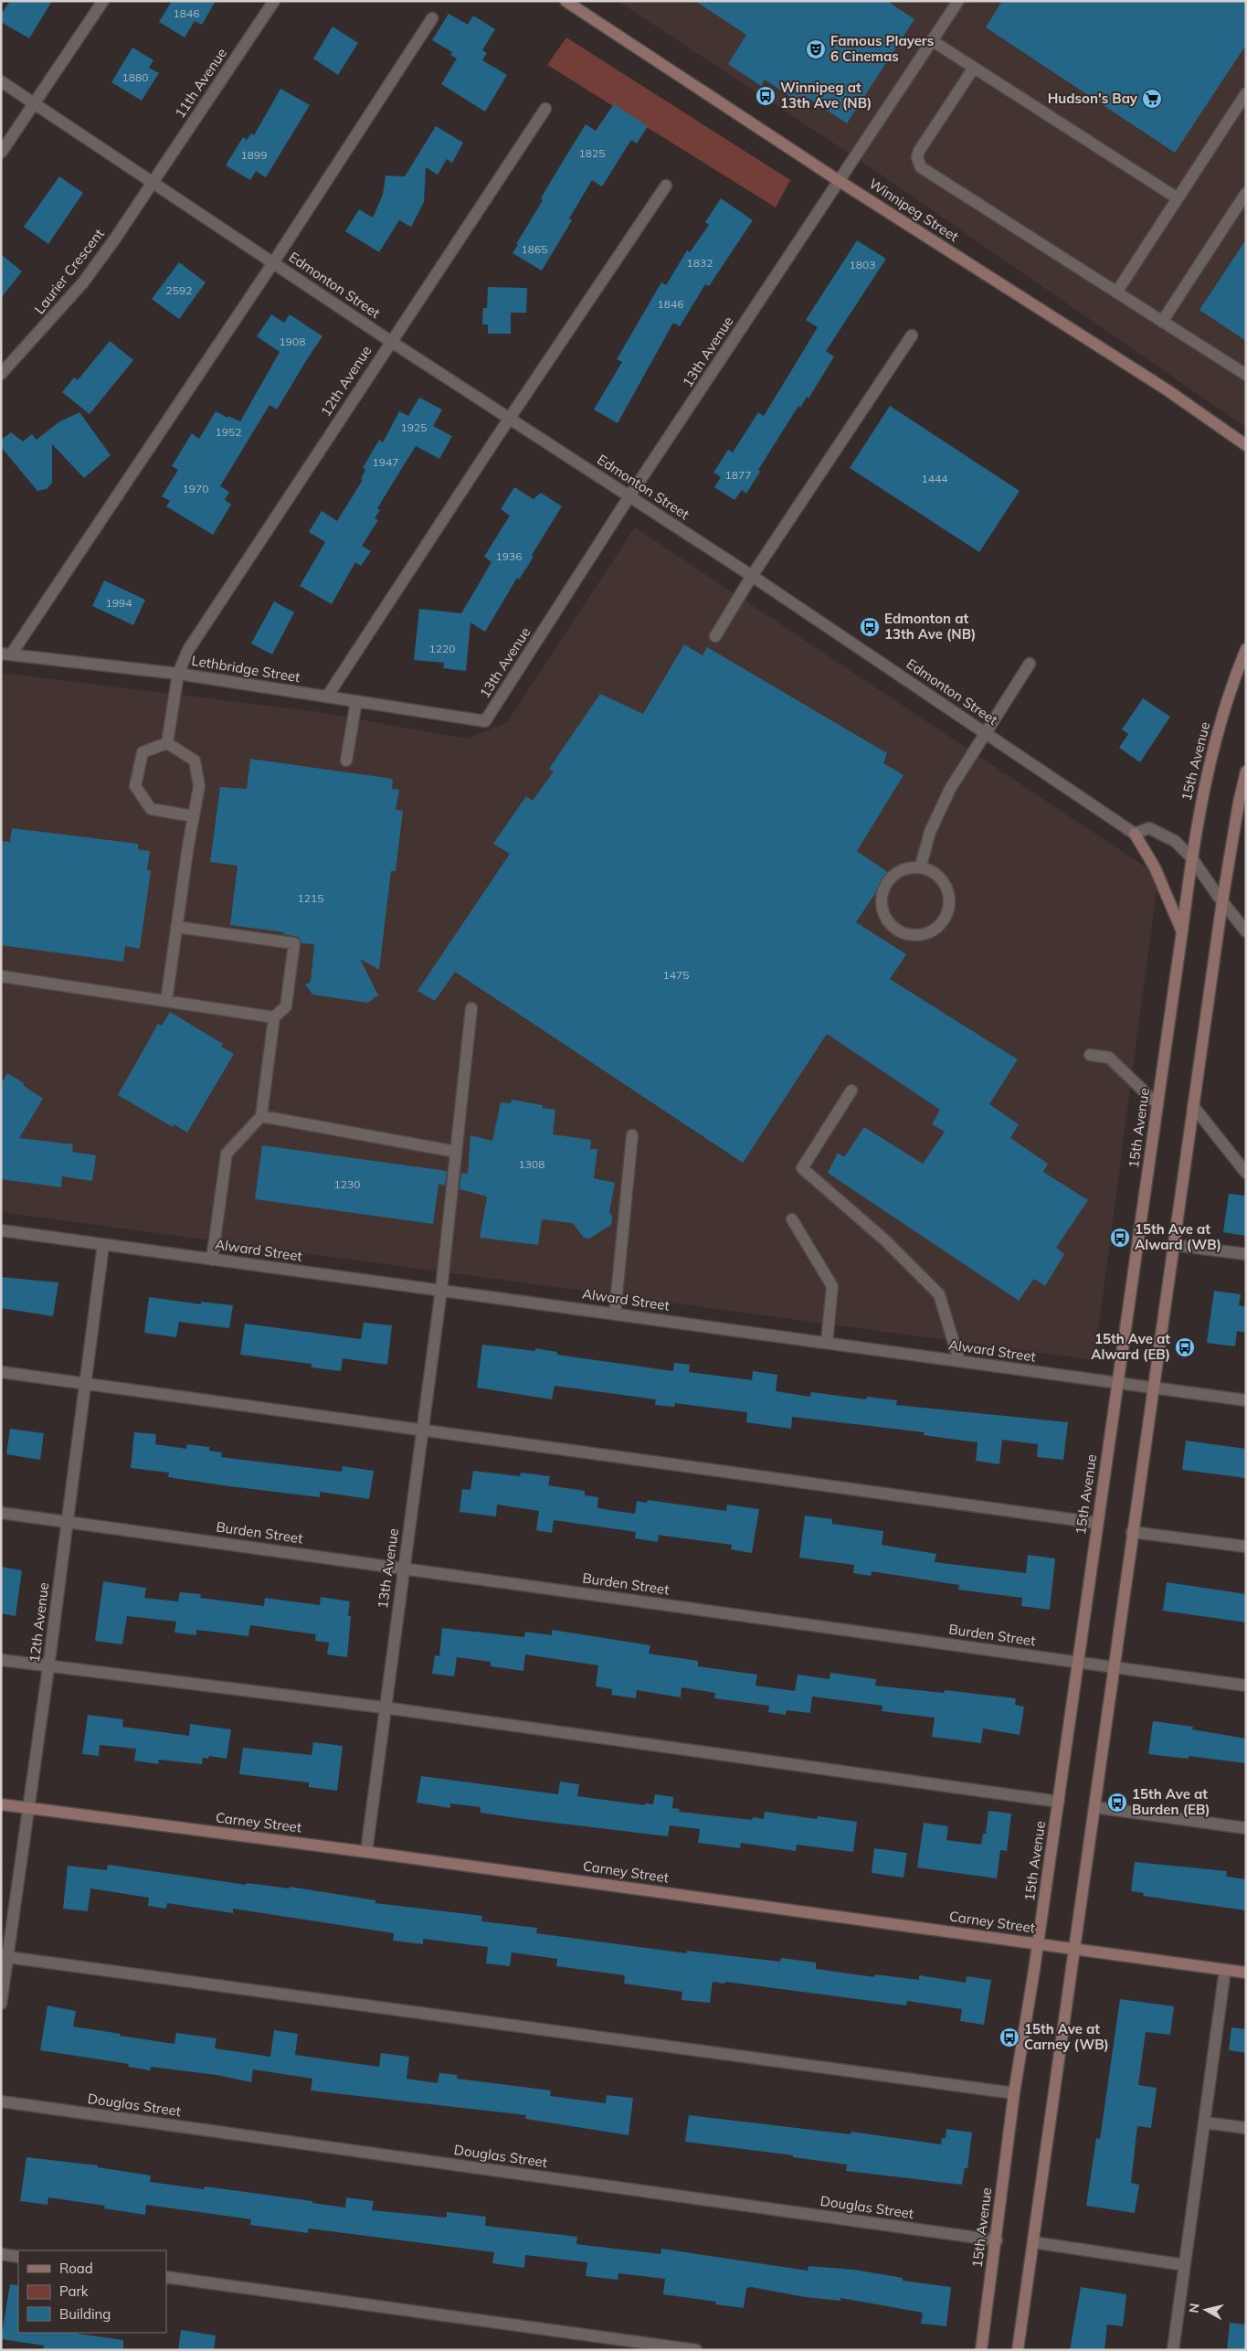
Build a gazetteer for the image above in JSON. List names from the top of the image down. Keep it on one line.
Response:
{"streets":{"main road":["Winnipeg Street","15th Avenue","Carney Street"],"street":["11th Avenue","Laurier Crescent","Edmonton Street","13th Avenue","12th Avenue","Lethbridge Street","Alward Street","Burden Street","Douglas Street"]},"crossings":[["11th Avenue","Laurier Crescent"],["11th Avenue","Edmonton Street"],["Winnipeg Street","13th Avenue"],["Laurier Crescent","Edmonton Street"],["Edmonton Street","13th Avenue"],["Edmonton Street","12th Avenue"],["13th Avenue","Lethbridge Street"],["13th Avenue","Alward Street"],["13th Avenue","Burden Street"],["13th Avenue","Carney Street"],["12th Avenue","Lethbridge Street"],["12th Avenue","Alward Street"],["12th Avenue","Burden Street"],["12th Avenue","Carney Street"],["15th Avenue","Alward Street"],["15th Avenue","Burden Street"],["15th Avenue","Carney Street"],["15th Avenue","Douglas Street"]],"places":{"theatre":["Famous Players 6 Cinemas"],"bus stop":["Winnipeg at 13th Ave (NB)","Edmonton at 13th Ave (NB)","15th Ave at Alward (WB)","15th Ave at Alward (EB)","15th Ave at Burden (EB)","15th Ave at Carney (WB)"],"supermarket":["Hudson's Bay"]},"house_numbers":["1846","1880","1825","1899","1865","1832","1803","2592","1846","1908","1925","1952","1947","1877","1444","1970","1936","1994","1220","1215","1475","1308","1230"],"legend":["Road","Park","Building"],"north":"left"}
